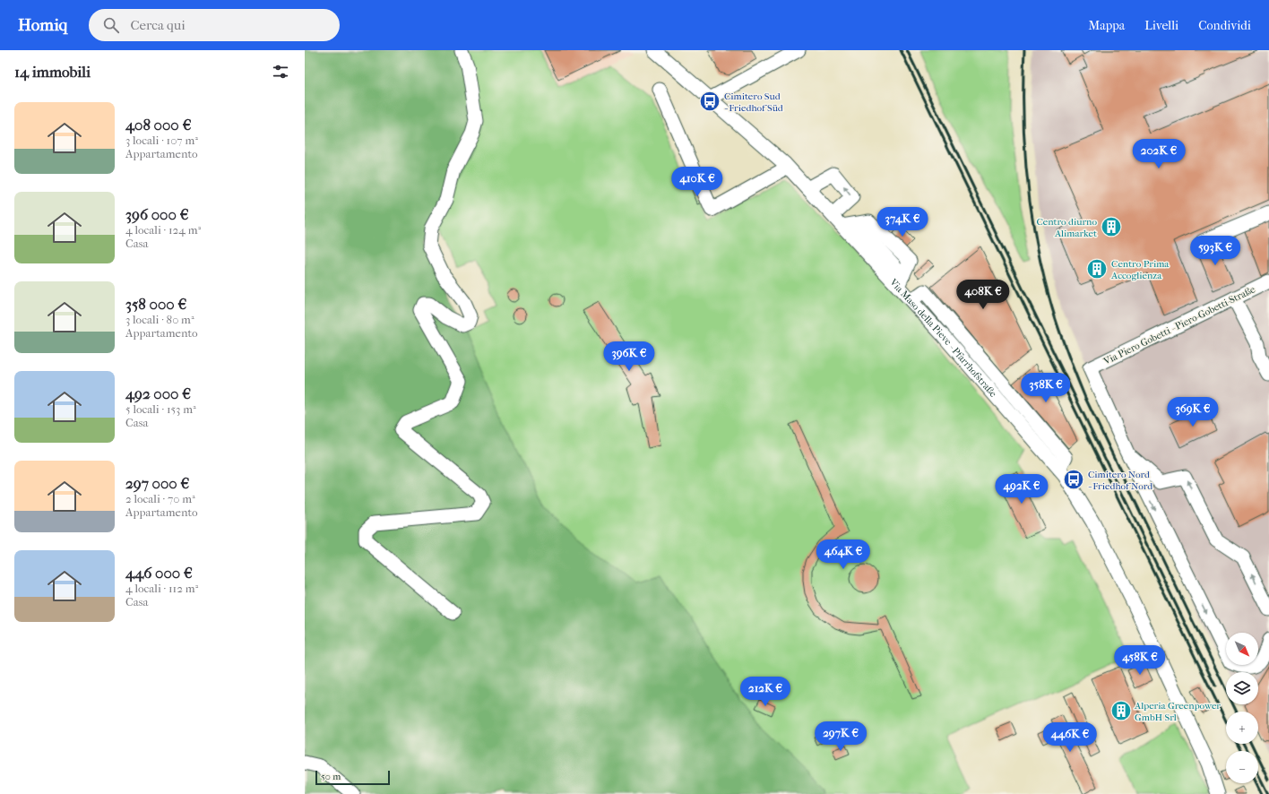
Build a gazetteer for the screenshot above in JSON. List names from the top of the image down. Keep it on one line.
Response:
{"streets":{"street":["Via Piero Gobetti - Piero-Gobetti-Straße","Via Maso della Pieve - Pfarrhofstraße"]},"places":{"bus stop":["Cimitero Sud - Friedhof Süd","Cimitero Nord - Friedhof Nord"],"building":["Centro diurno Alimarket","Centro Prima Accoglienza","Alperia Greenpower GmbH Srl"]},"scale_bar":"50 m","north":"bottom right","page":{"header":"Homiq","search":"Cerca qui","nav":["Mappa","Livelli","Condividi"],"heading":"14 immobili","list":[{"name":"408 000 €","note":"3 locali · 107 m² · Appartamento"},{"name":"396 000 €","note":"4 locali · 124 m² · Casa"},{"name":"358 000 €","note":"3 locali · 80 m² · Appartamento"},{"name":"492 000 €","note":"5 locali · 153 m² · Casa"},{"name":"297 000 €","note":"2 locali · 70 m² · Appartamento"},{"name":"446 000 €","note":"4 locali · 112 m² · Casa"}],"price":["202K €","410K €","374K €","593K €","408K €","396K €","358K €","369K €","492K €","464K €","458K €","212K €","297K €","446K €"],"map_buttons":["+","−"],"scale":"50 m"}}
